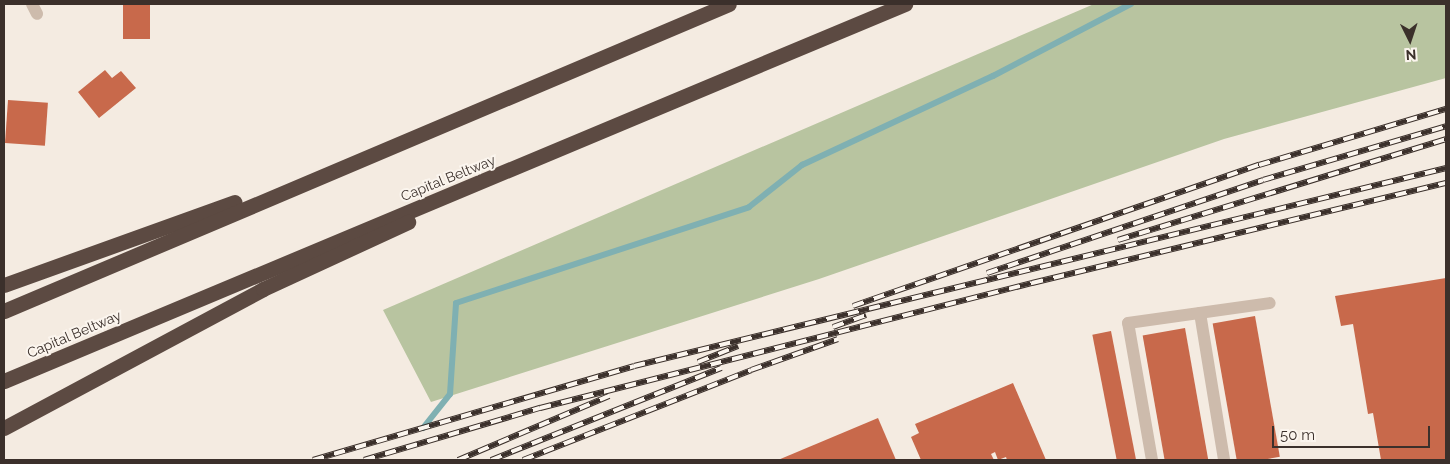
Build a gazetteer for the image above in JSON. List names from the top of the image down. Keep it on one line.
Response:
{"streets":{"highway":["Capital Beltway"]},"scale_bar":"50 m","north":"bottom"}
